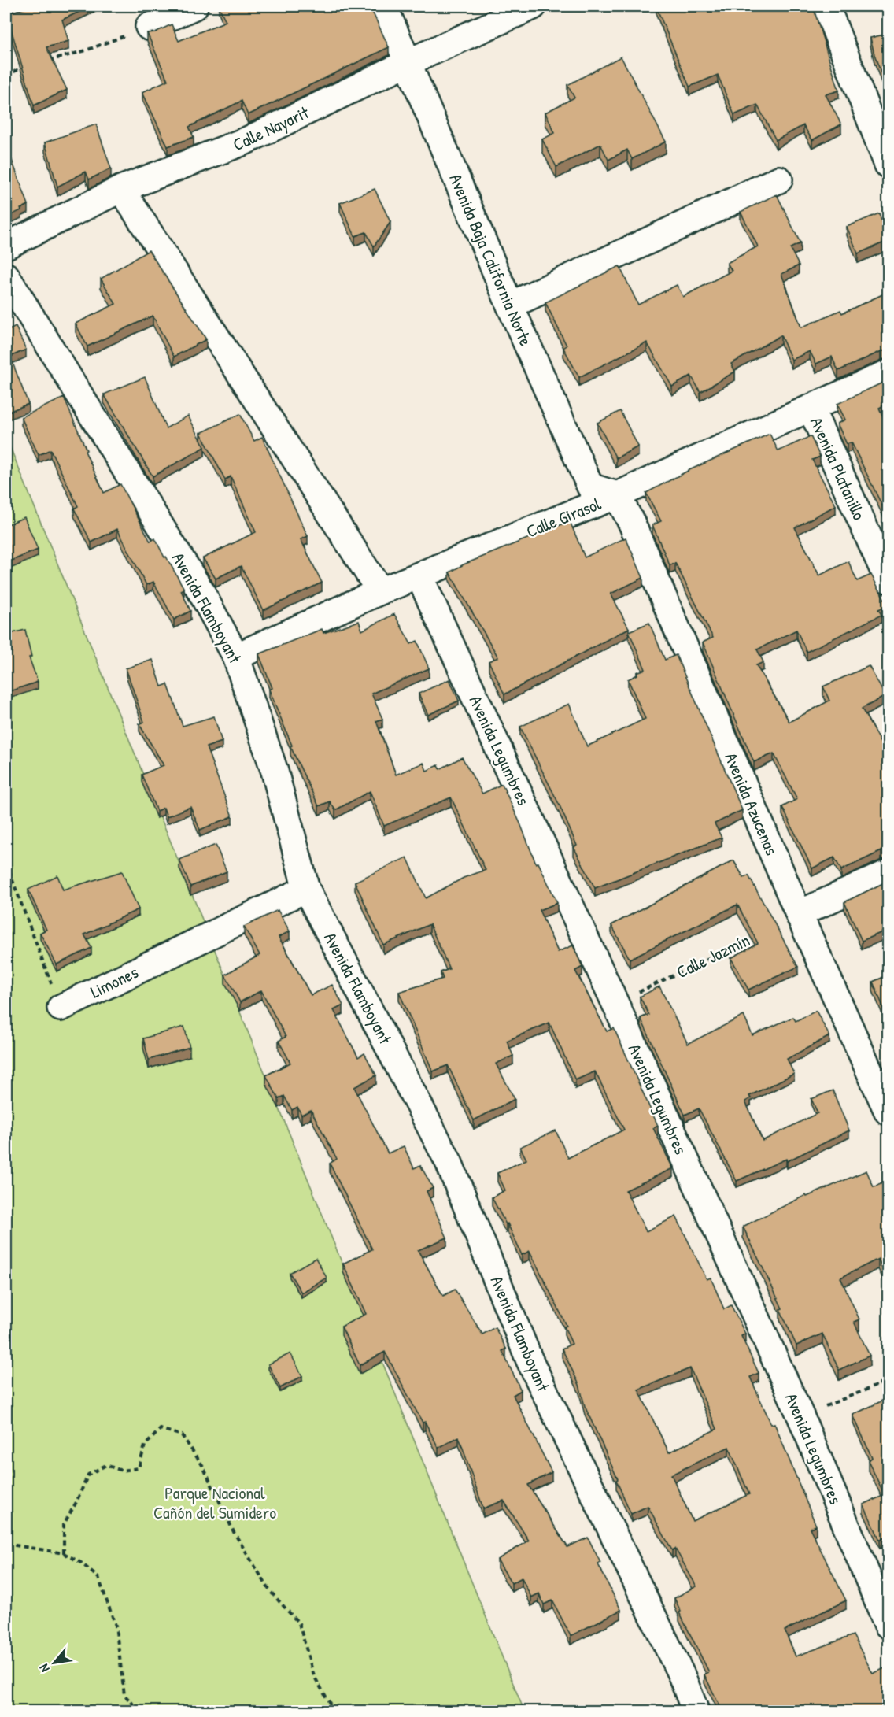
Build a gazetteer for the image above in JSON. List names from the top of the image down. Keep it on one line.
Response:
{"streets":{"street":["Calle Nayarit","Avenida Baja California Norte","Avenida Platanillo","Calle Girasol","Avenida Flamboyant","Avenida Legumbres","Avenida Azucenas","Limones"],"path":["Calle Jazmín"]},"crossings":[["Calle Nayarit","Avenida Baja California Norte"],["Avenida Baja California Norte","Calle Girasol"],["Avenida Baja California Norte","Avenida Azucenas"],["Avenida Platanillo","Calle Girasol"],["Calle Girasol","Avenida Flamboyant"],["Calle Girasol","Avenida Legumbres"],["Calle Girasol","Avenida Azucenas"],["Avenida Flamboyant","Limones"],["Avenida Legumbres","Calle Jazmín"]],"parks":["Parque Nacional Cañón del Sumidero"],"north":"bottom left"}
